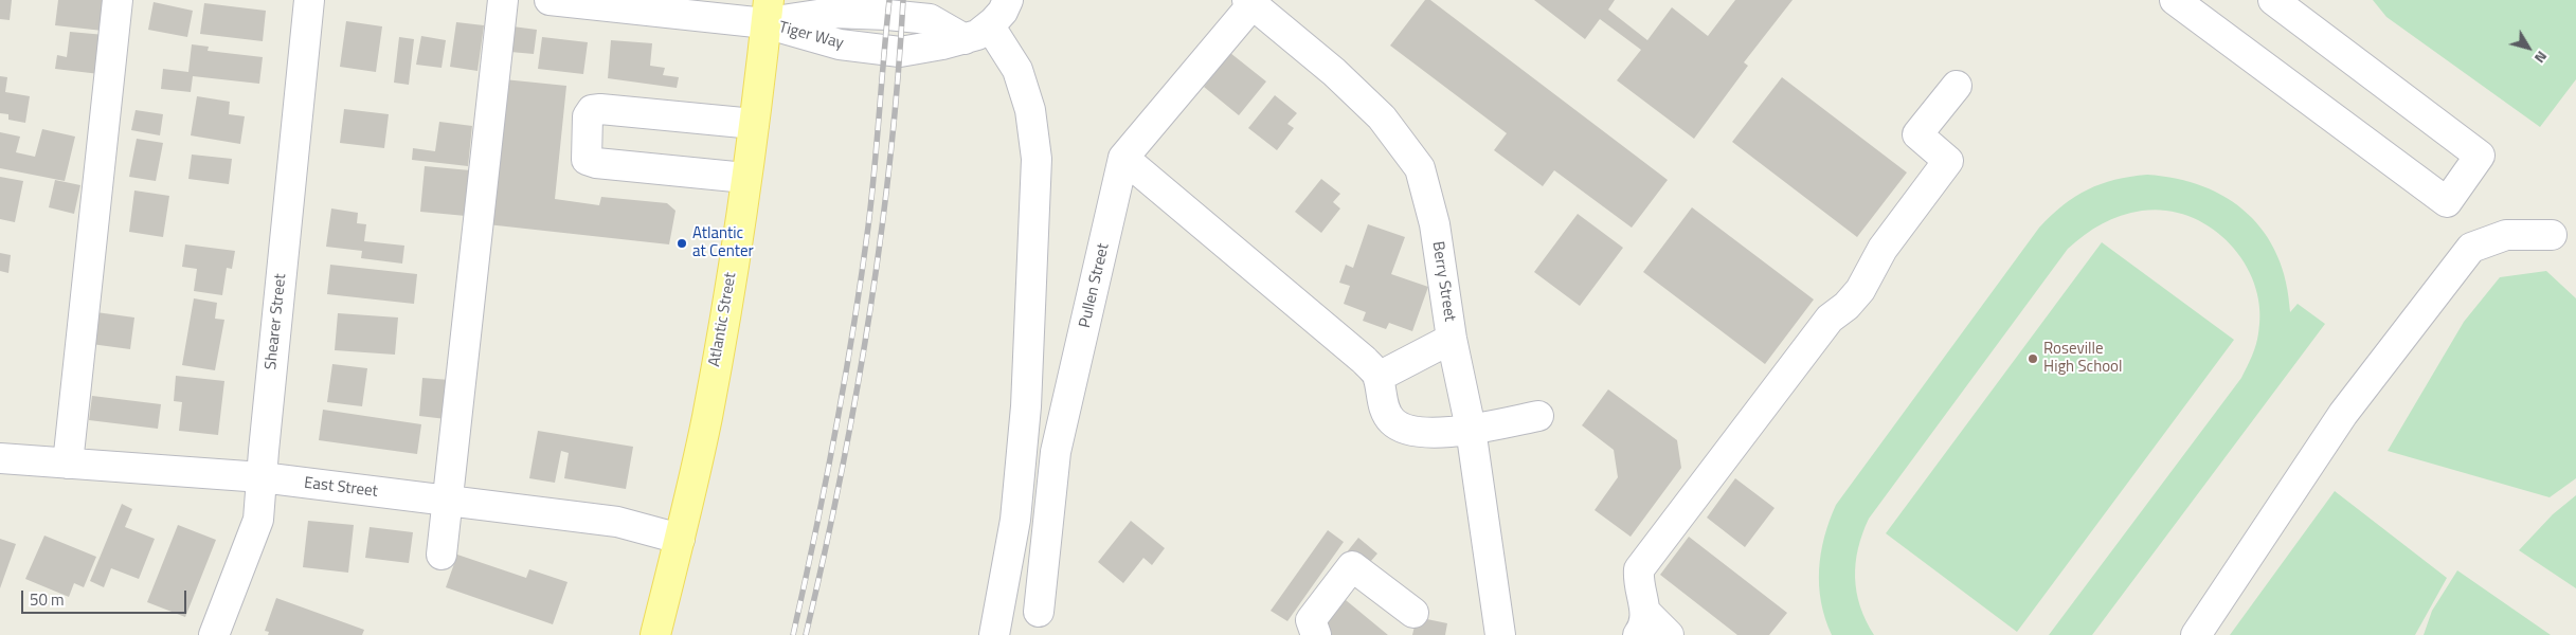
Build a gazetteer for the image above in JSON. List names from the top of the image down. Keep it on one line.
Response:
{"streets":{"main road":["Atlantic Street"],"street":["Tiger Way","Berry Street","Pullen Street","Shearer Street","East Street"]},"crossings":[["Tiger Way","Atlantic Street"],["Berry Street","Pullen Street"],["Atlantic Street","East Street"],["Shearer Street","East Street"]],"places":["Atlantic at Center","Roseville High School"],"scale_bar":"50 m","north":"bottom right"}
